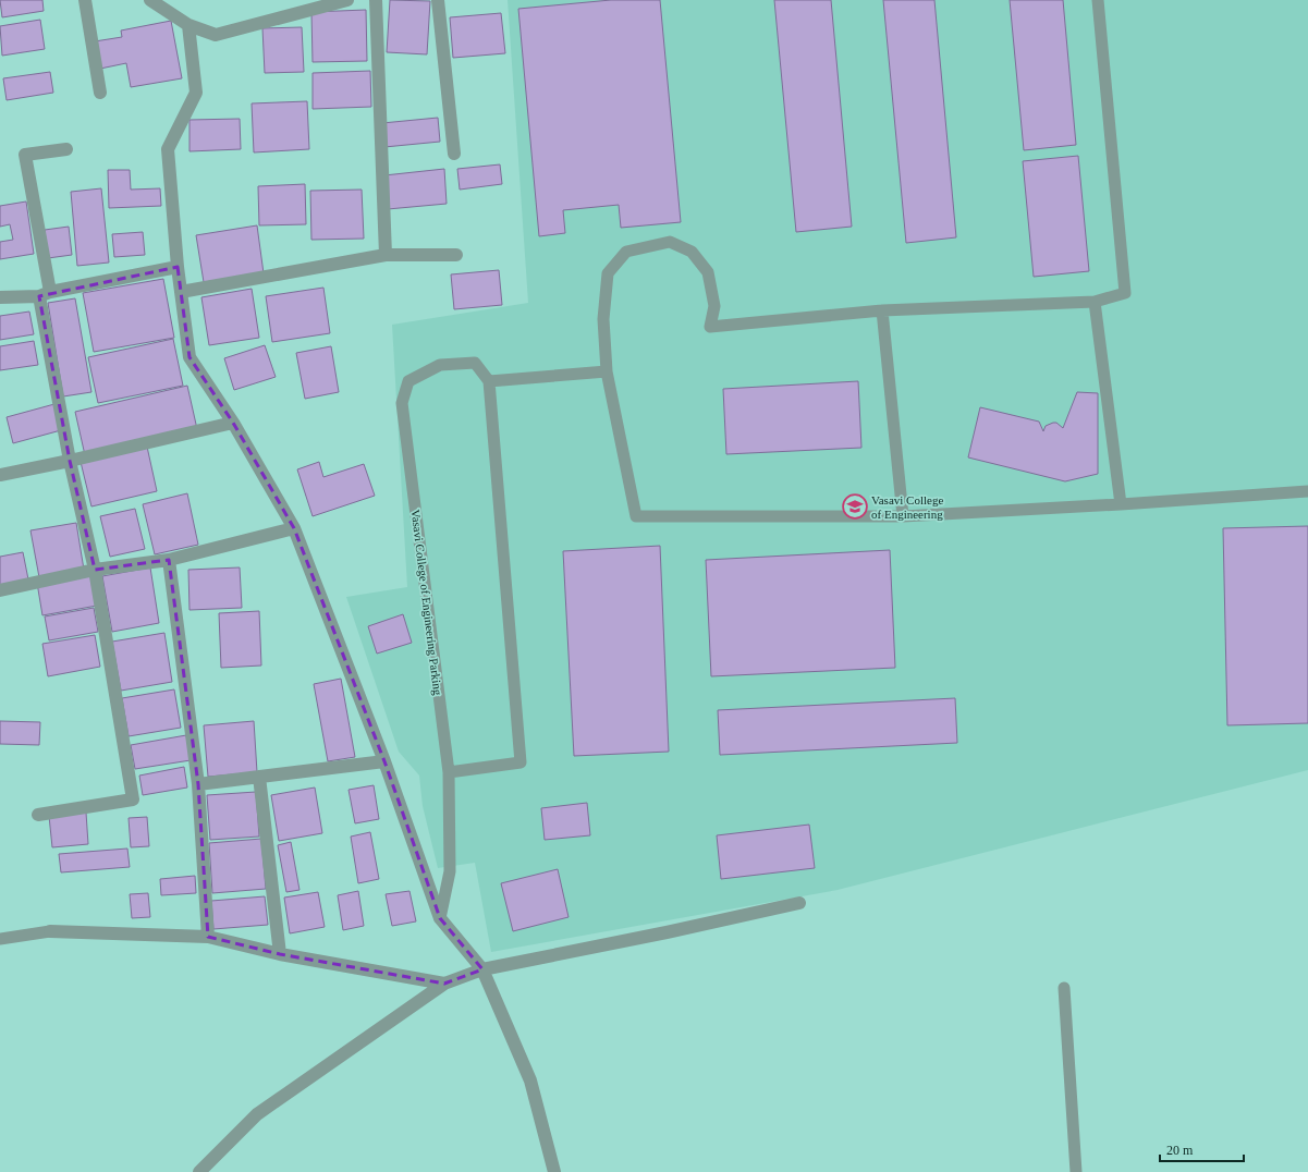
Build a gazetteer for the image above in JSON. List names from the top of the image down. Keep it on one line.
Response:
{"streets":{"lane":["Vasavi College of Engineering Parking"]},"places":{"school or university":["Vasavi College of Engineering"]},"scale_bar":"20 m"}
